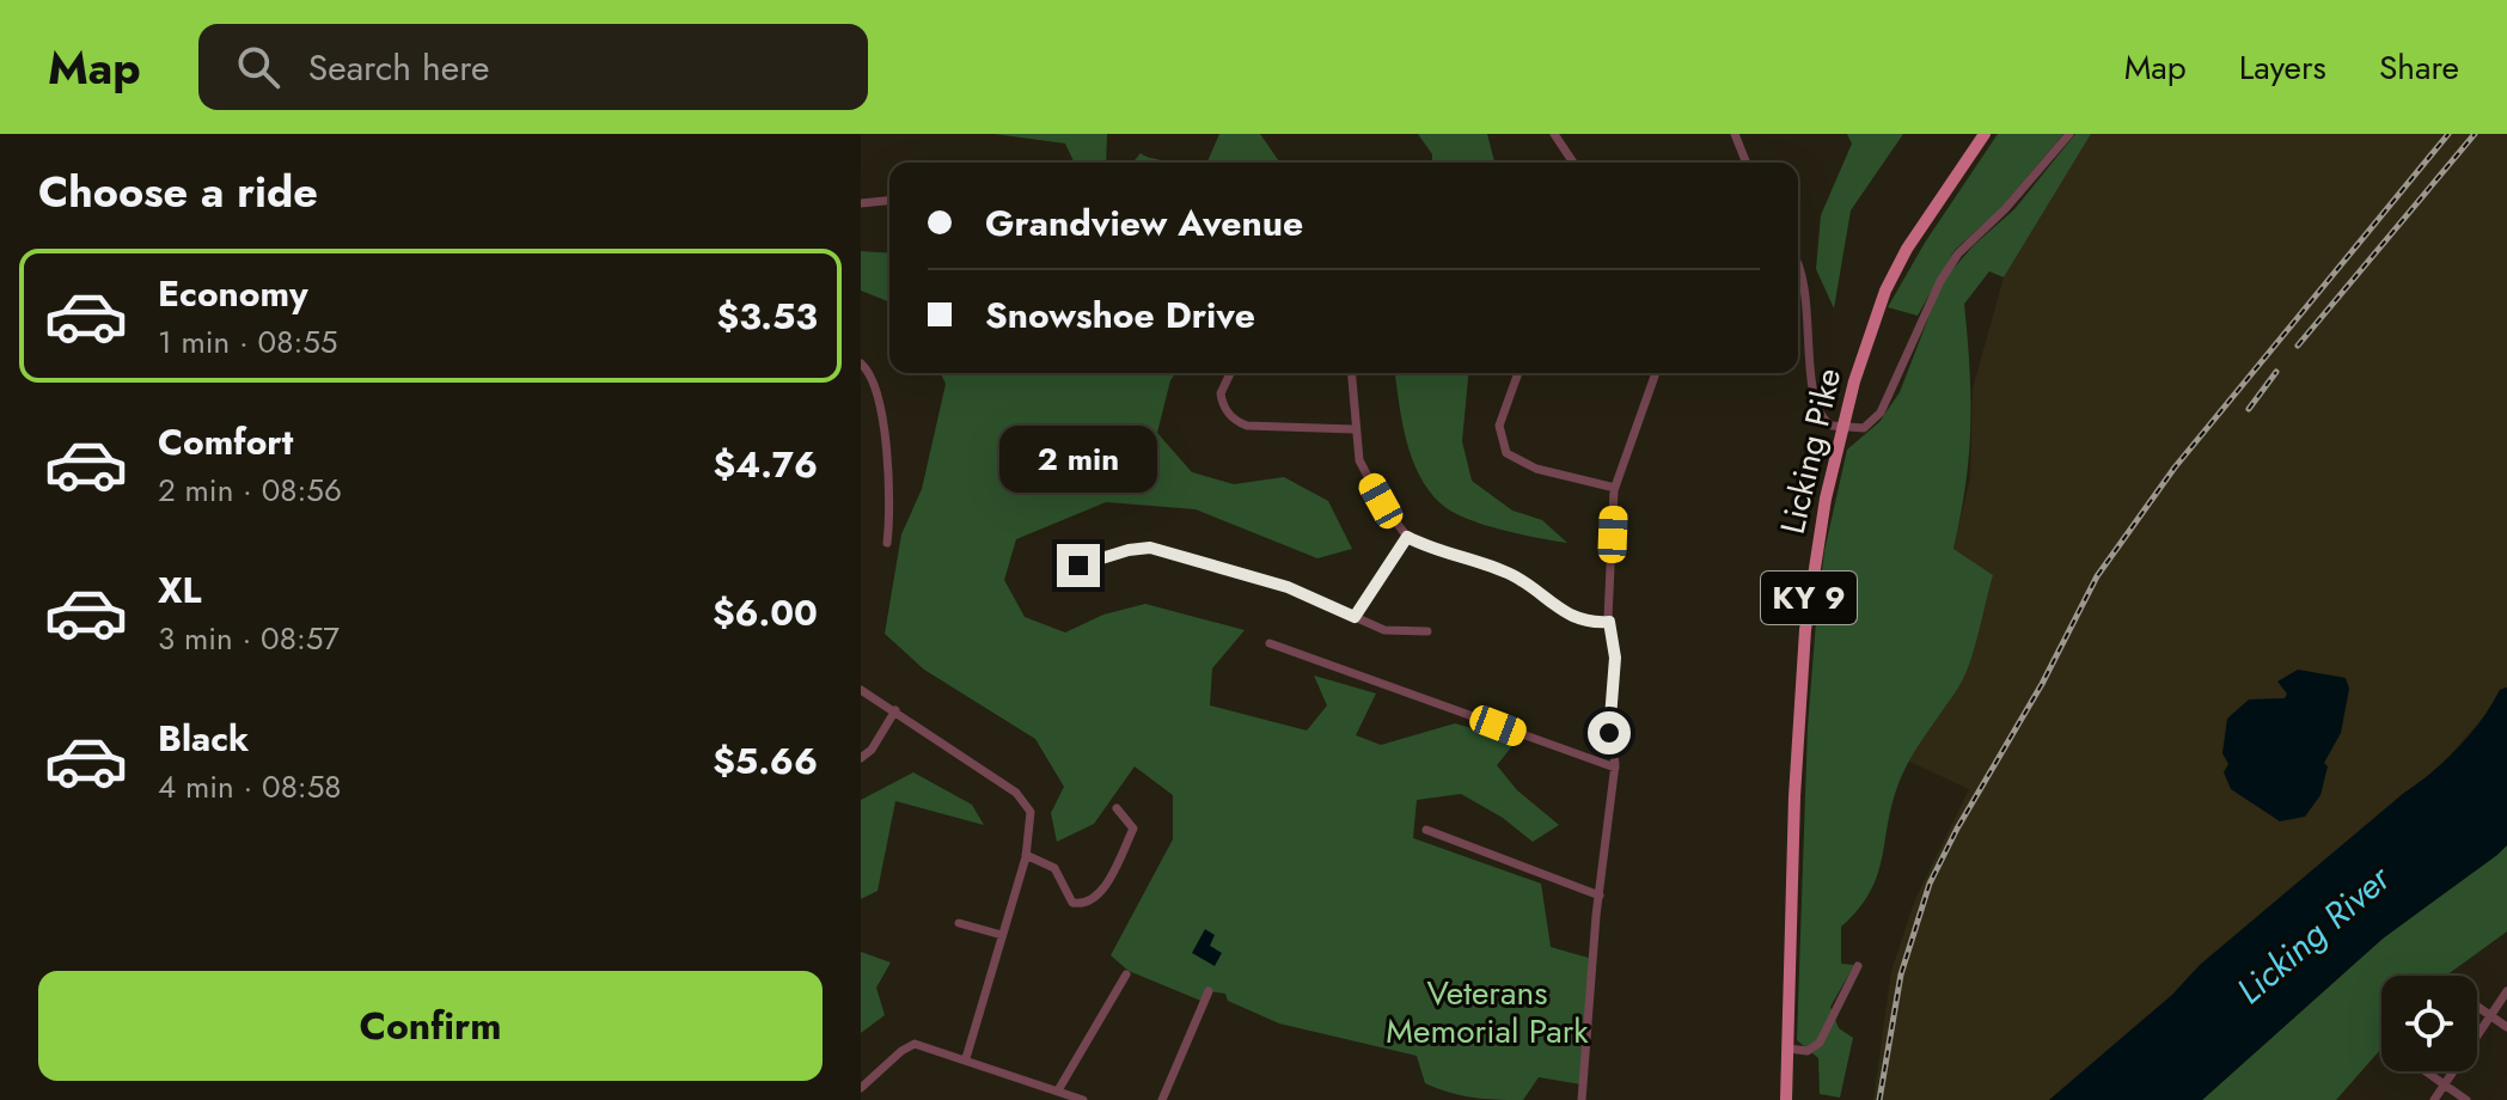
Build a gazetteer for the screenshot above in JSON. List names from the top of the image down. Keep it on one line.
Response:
{"streets":{"main road":["Licking Pike","KY 9"]},"water":["Licking River"],"parks":["Veterans Memorial Park"],"page":{"header":"Map","search":"Search here","nav":["Map","Layers","Share"],"heading":"Choose a ride","banner":["Grandview Avenue","Snowshoe Drive"],"list":[{"name":"Economy","note":"1 min · 08:55","value":"$3.53"},{"name":"Comfort","note":"2 min · 08:56","value":"$4.76"},{"name":"XL","note":"3 min · 08:57","value":"$6.00"},{"name":"Black","note":"4 min · 08:58","value":"$5.66"}],"bubble":"2 min","buttons":"Confirm"}}
